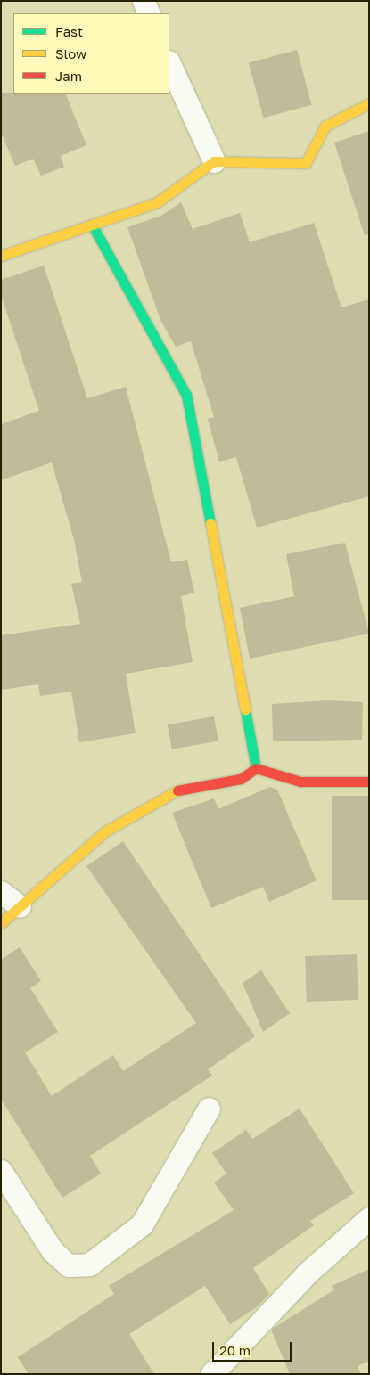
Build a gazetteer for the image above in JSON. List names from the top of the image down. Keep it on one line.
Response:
{"legend":["Fast","Slow","Jam"],"scale_bar":"20 m"}
